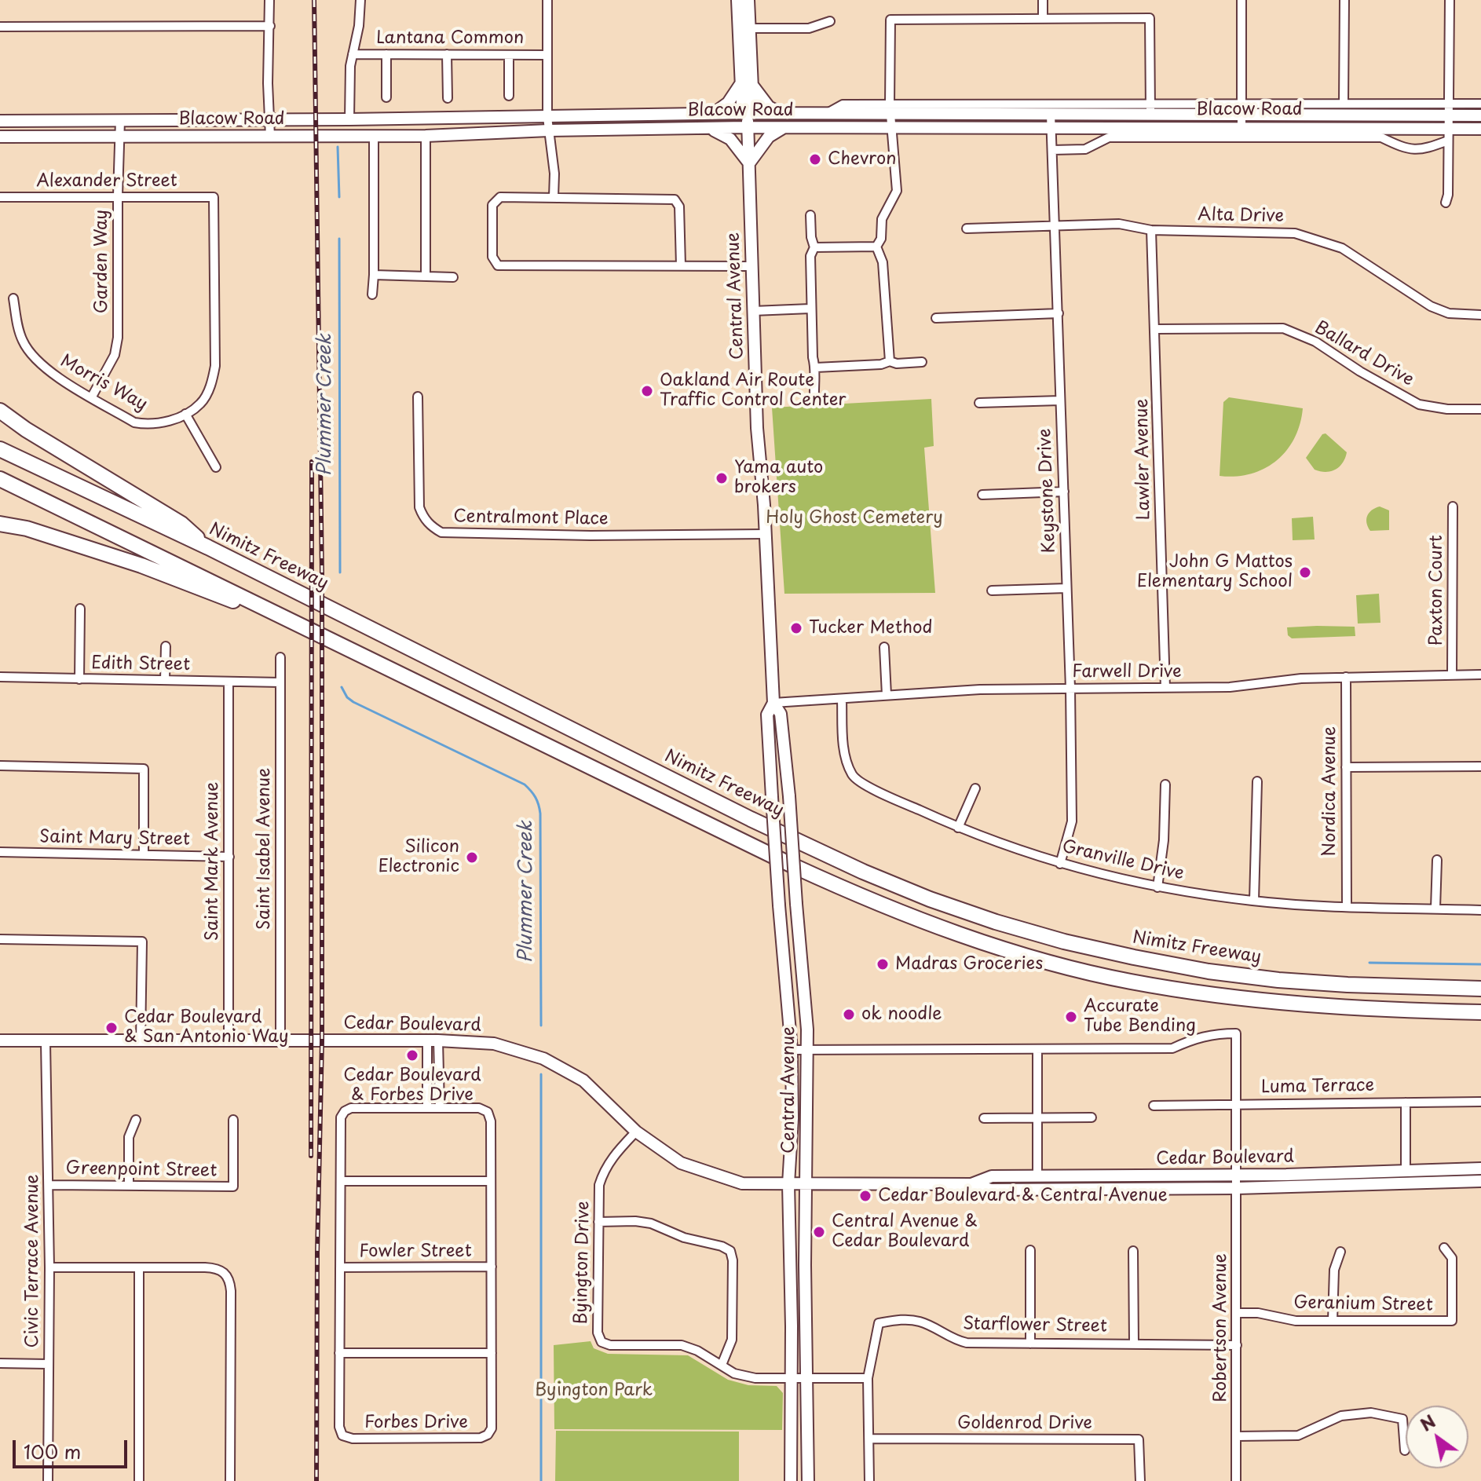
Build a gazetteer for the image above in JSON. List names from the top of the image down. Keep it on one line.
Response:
{"streets":{"highway":["Nimitz Freeway"],"main road":["Blacow Road","Central Avenue","Cedar Boulevard"],"street":["Lantana Common","Alexander Street","Alta Drive","Garden Way","Ballard Drive","Morris Way","Lawler Avenue","Keystone Drive","Centralmont Place","Paxton Court","Edith Street","Farwell Drive","Nordica Avenue","Saint Mary Street","Saint Isabel Avenue","Granville Drive","Saint Mark Avenue","Luma Terrace","Greenpoint Street","Fowler Street","Civic Terrace Avenue","Byington Drive","Geranium Street","Starflower Street","Robertson Avenue","Forbes Drive","Goldenrod Drive"]},"crossings":[["Blacow Road","Garden Way"],["Blacow Road","Central Avenue"],["Blacow Road","Keystone Drive"],["Alexander Street","Garden Way"],["Alexander Street","Morris Way"],["Alta Drive","Lawler Avenue"],["Alta Drive","Keystone Drive"],["Garden Way","Morris Way"],["Central Avenue","Centralmont Place"],["Central Avenue","Farwell Drive"],["Central Avenue","Cedar Boulevard"],["Central Avenue","Byington Drive"],["Ballard Drive","Lawler Avenue"],["Lawler Avenue","Farwell Drive"],["Keystone Drive","Farwell Drive"],["Keystone Drive","Granville Drive"],["Paxton Court","Farwell Drive"],["Edith Street","Saint Isabel Avenue"],["Edith Street","Saint Mark Avenue"],["Farwell Drive","Nordica Avenue"],["Farwell Drive","Granville Drive"],["Nordica Avenue","Granville Drive"],["Saint Mary Street","Saint Mark Avenue"],["Saint Isabel Avenue","Cedar Boulevard"],["Saint Mark Avenue","Cedar Boulevard"],["Cedar Boulevard","Civic Terrace Avenue"],["Cedar Boulevard","Byington Drive"],["Cedar Boulevard","Robertson Avenue"],["Luma Terrace","Robertson Avenue"],["Greenpoint Street","Civic Terrace Avenue"],["Fowler Street","Forbes Drive"],["Geranium Street","Robertson Avenue"],["Starflower Street","Robertson Avenue"]],"water":["Plummer Creek"],"parks":["Holy Ghost Cemetery","Byington Park"],"places":["Chevron","Oakland Air Route Traffic Control Center","Yama auto brokers","John G Mattos Elementary School","Tucker Method","Silicon Electronic","Madras Groceries","ok noodle","Accurate Tube Bending","Cedar Boulevard & San Antonio Way","Cedar Boulevard & Forbes Drive","Cedar Boulevard & Central Avenue","Central Avenue & Cedar Boulevard"],"scale_bar":"100 m","north":"top left"}
